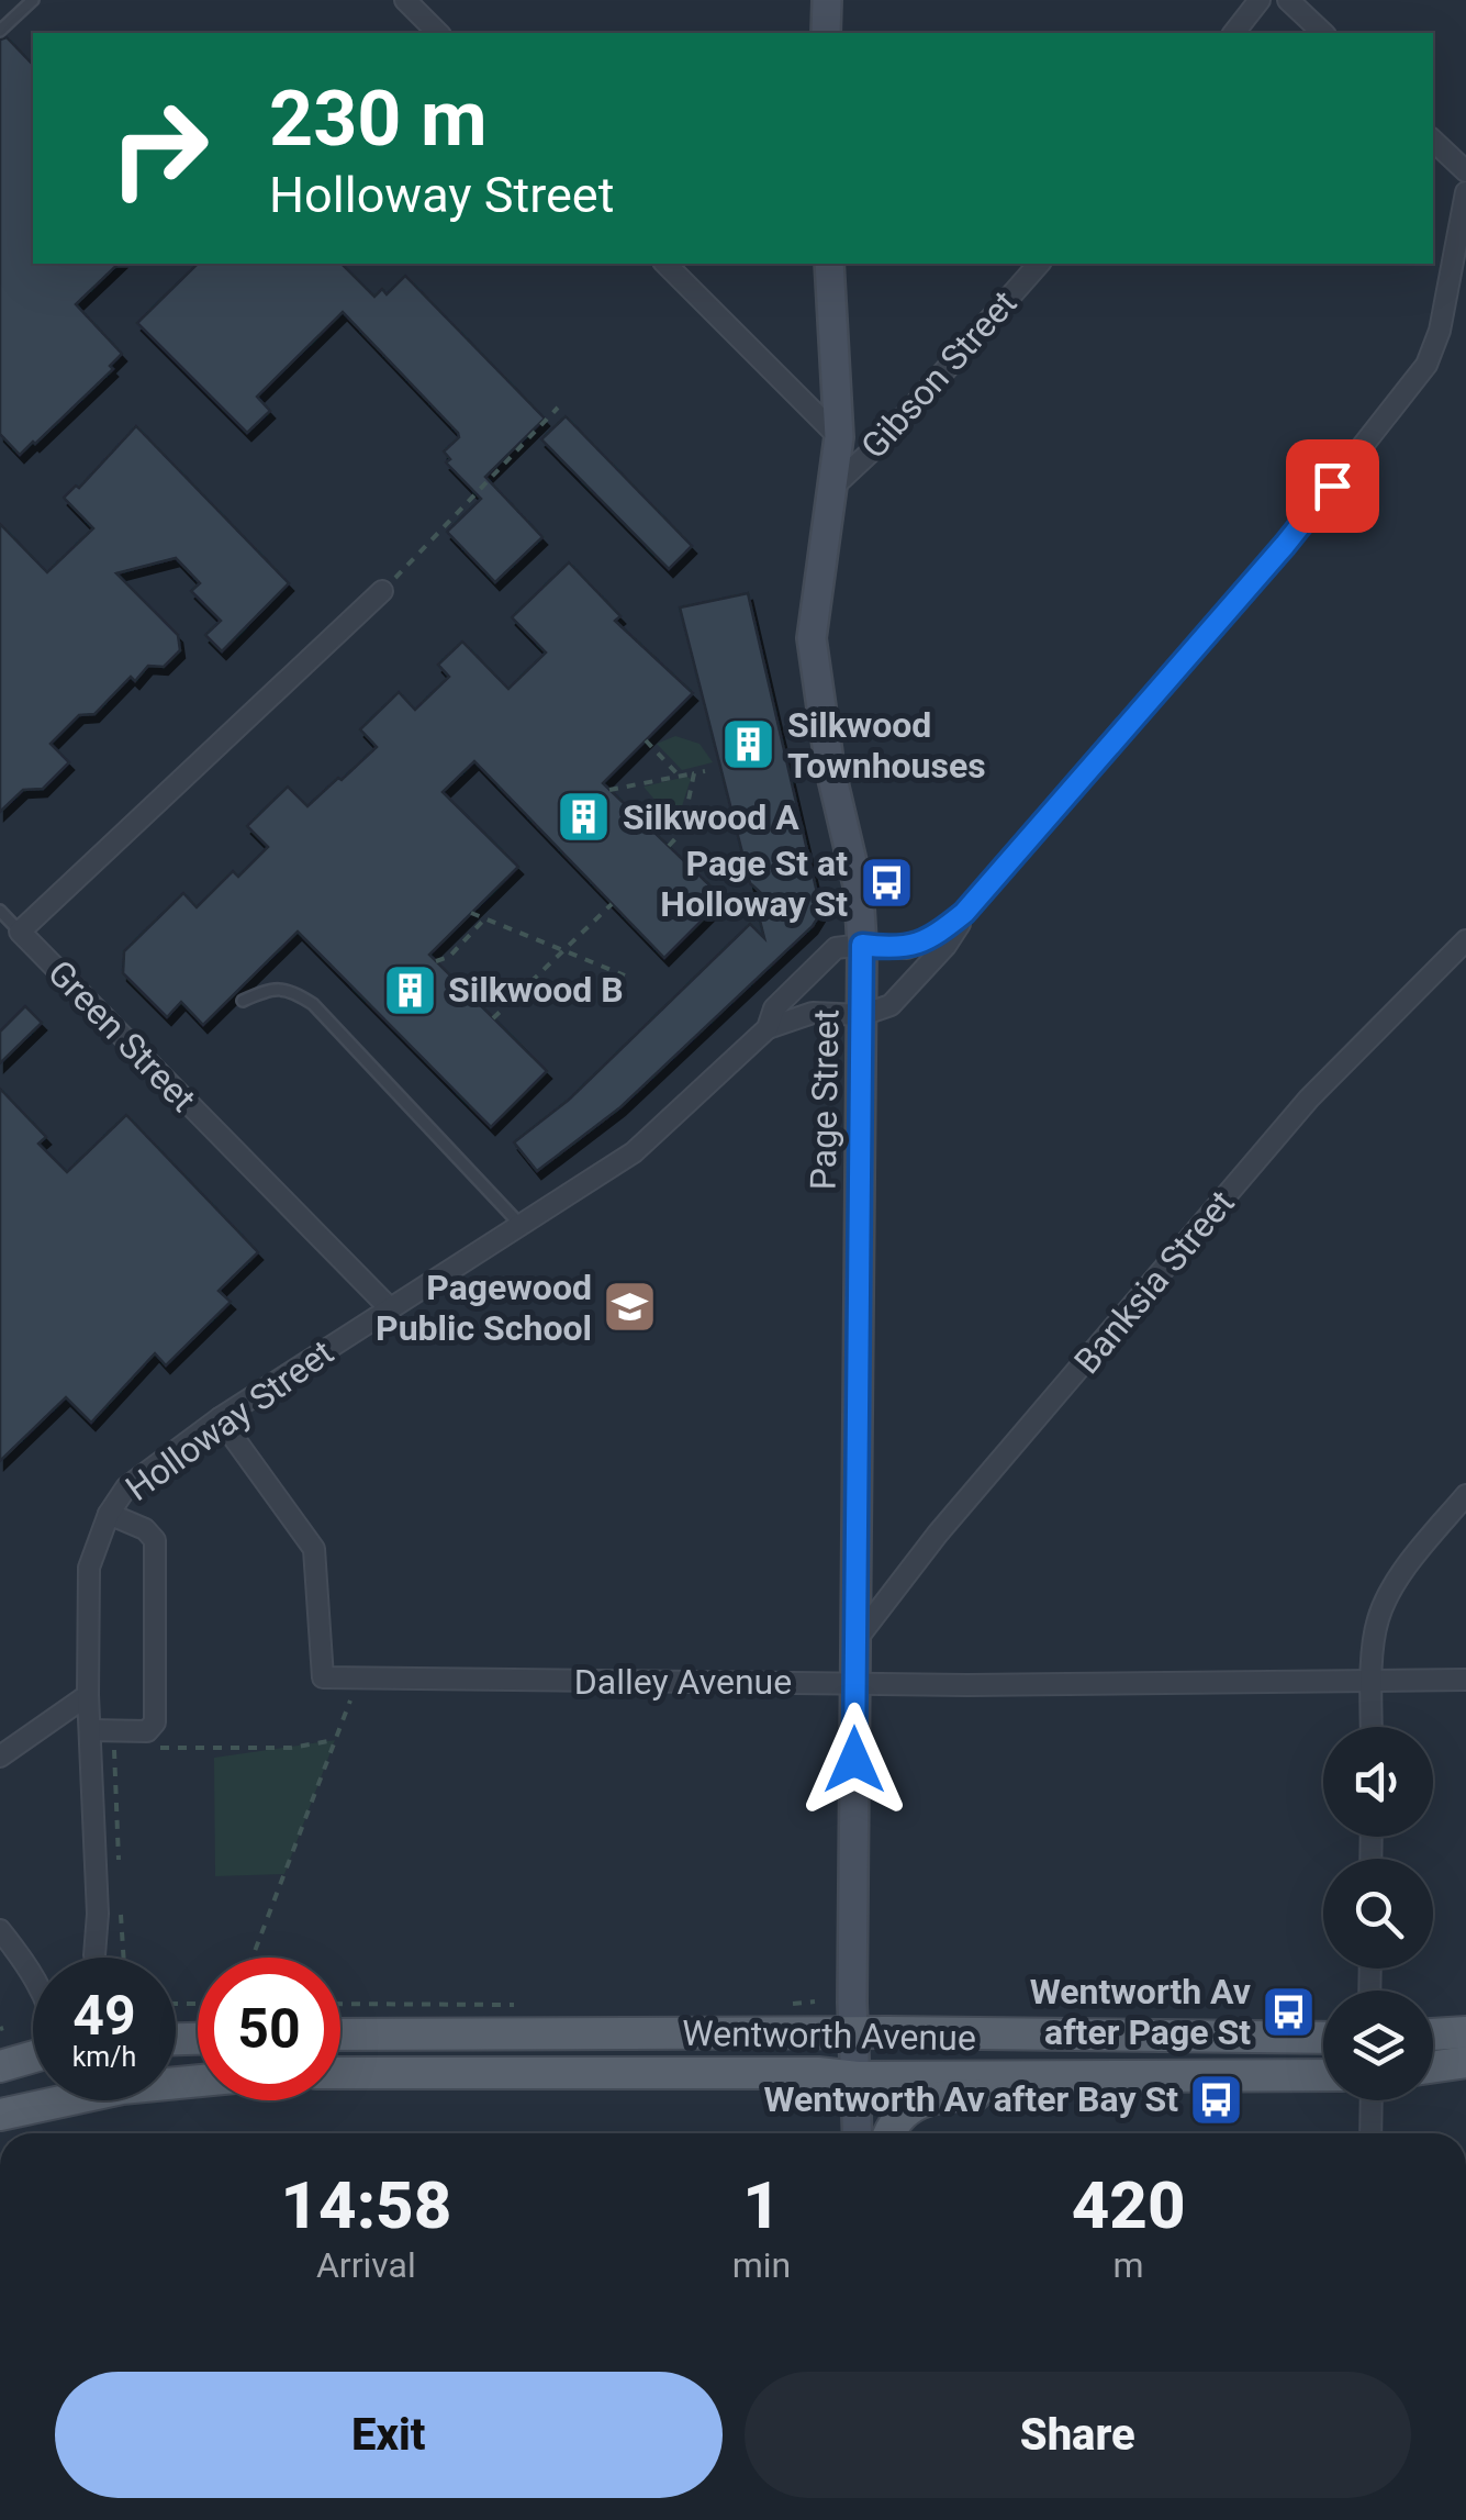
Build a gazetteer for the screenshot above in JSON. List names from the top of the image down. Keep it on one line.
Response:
{"streets":{"main road":["Page Street","Wentworth Avenue"],"street":["Gibson Street","Green Street","Banksia Street","Holloway Street","Dalley Avenue"]},"crossings":[["Gibson Street","Page Street"],["Green Street","Holloway Street"],["Page Street","Banksia Street"],["Page Street","Holloway Street"],["Page Street","Dalley Avenue"],["Page Street","Wentworth Avenue"],["Holloway Street","Dalley Avenue"]],"places":{"building":["Silkwood Townhouses","Silkwood A","Silkwood B"],"bus stop":["Page St at Holloway St","Wentworth Av after Page St","Wentworth Av after Bay St"],"school or university":["Pagewood Public School"]},"page":{"turn":["230 m","Holloway Street"],"speed":"49 km/h","limit":"50","eta":["14:58","Arrival","1","min","420","m"],"buttons":["Exit","Share"]}}
